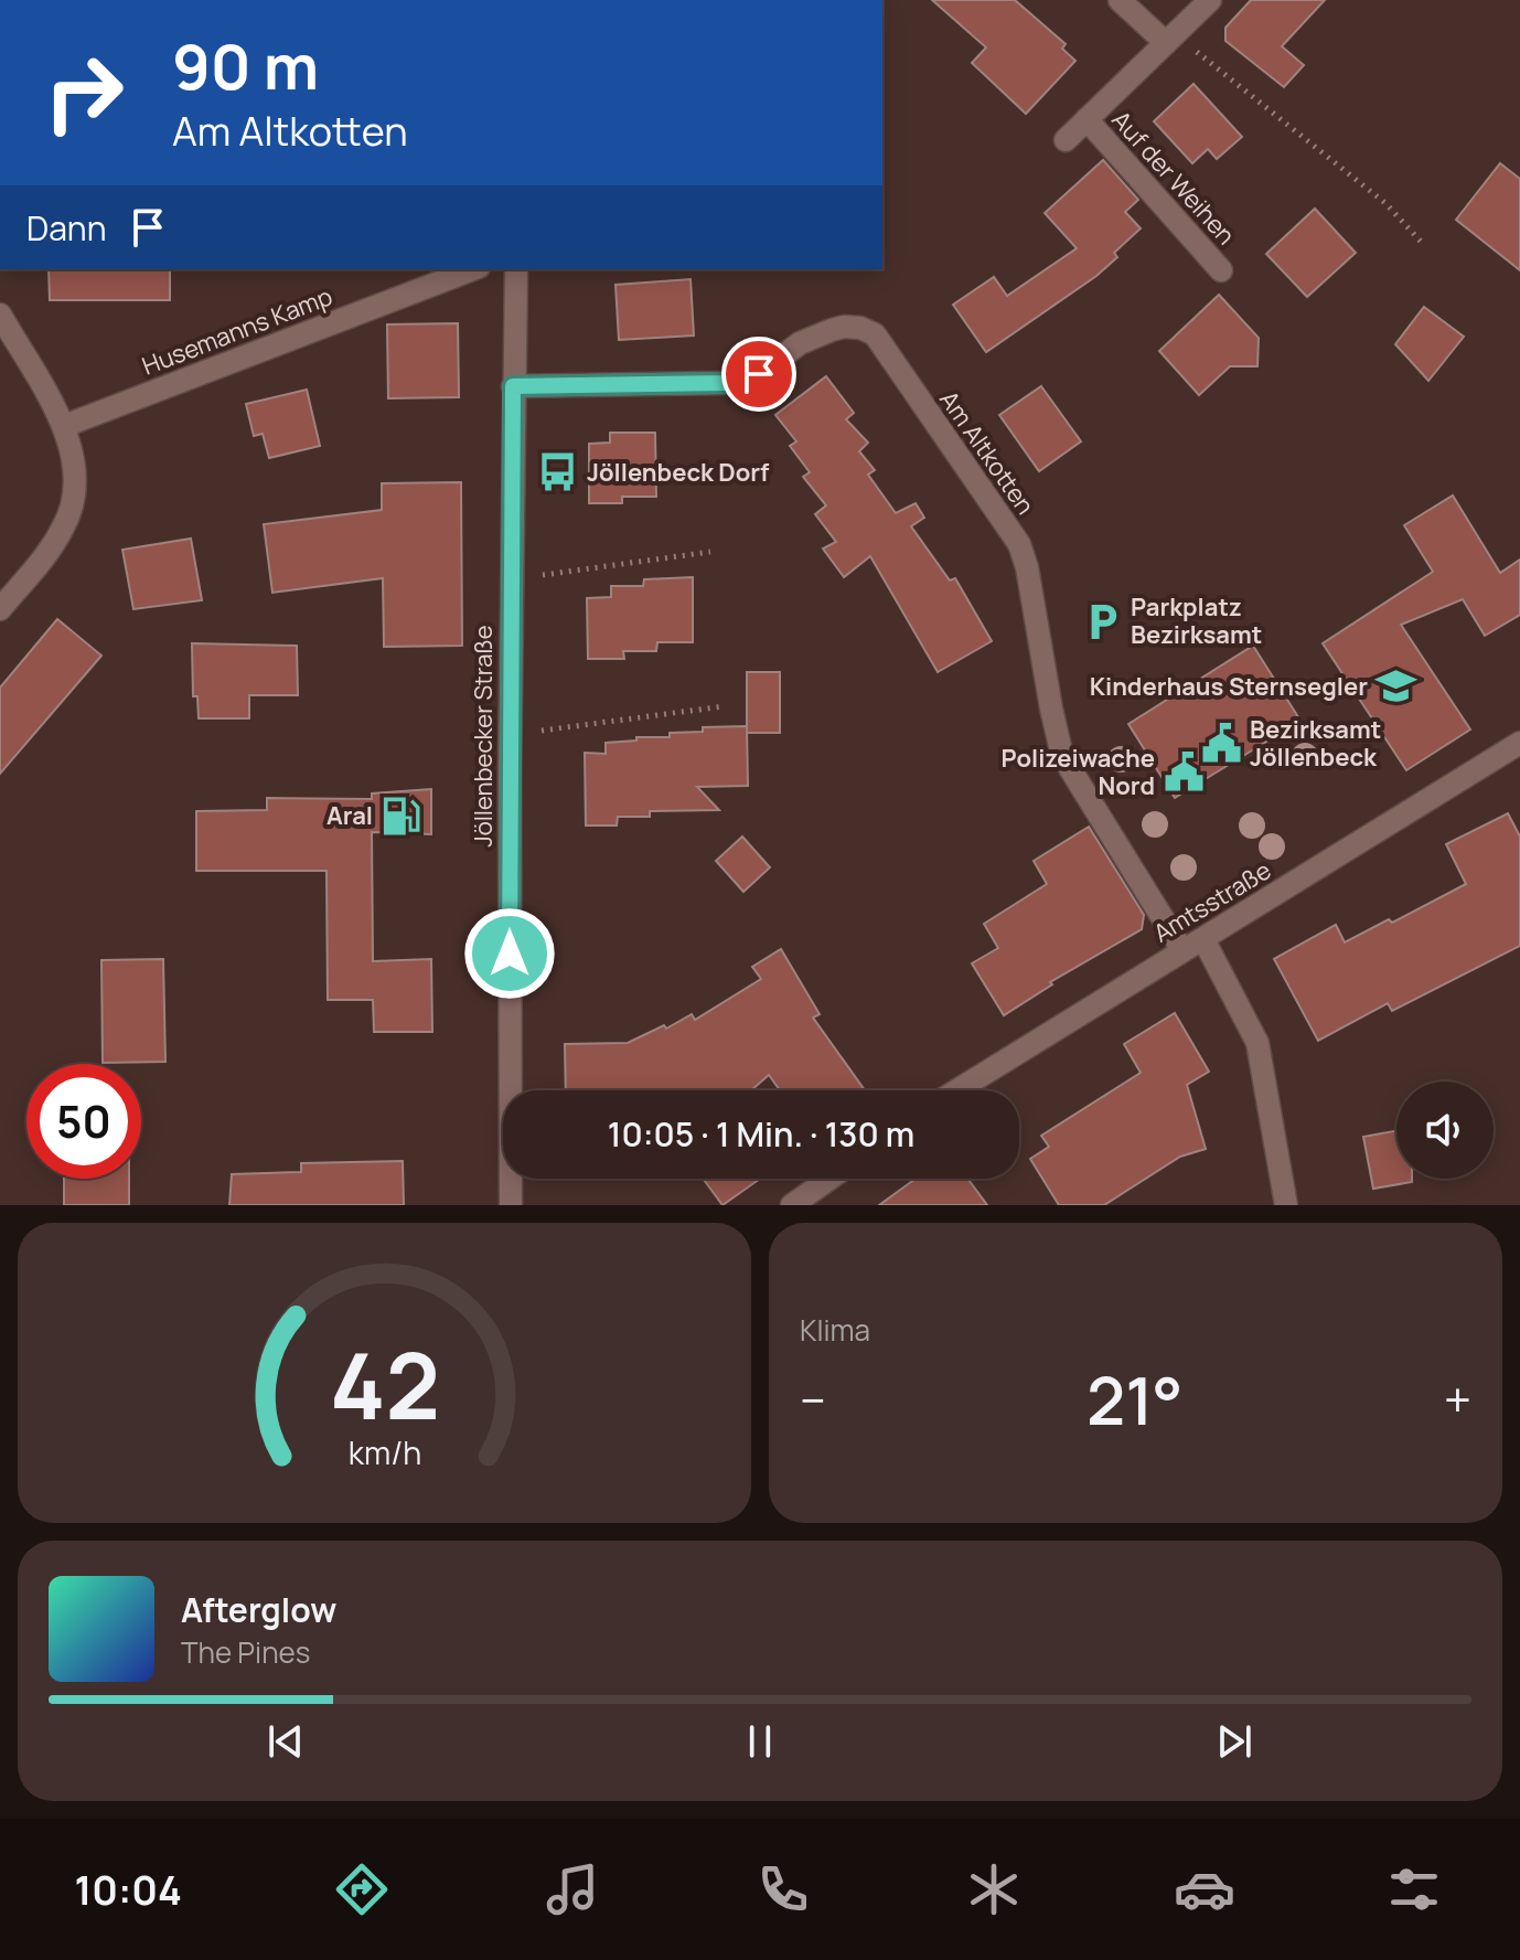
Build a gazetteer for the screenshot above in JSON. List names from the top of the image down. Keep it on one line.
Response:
{"streets":{"street":["Auf der Weihen","Husemanns Kamp","Am Altkotten","Jöllenbecker Straße","Amtsstraße"]},"crossings":[["Am Altkotten","Jöllenbecker Straße"],["Am Altkotten","Amtsstraße"]],"places":{"bus stop":["Jöllenbeck Dorf"],"parking":["Parkplatz Bezirksamt"],"school or university":["Kinderhaus Sternsegler"],"public building":["Bezirksamt Jöllenbeck","Polizeiwache Nord"],"fuel station":["Aral"]},"page":{"turn":["90 m","Am Altkotten"],"then":"Dann","limit":"50","trip":"10:05 · 1 Min. · 130 m","tile":"Klima","heat":["−","21°","+"],"song":["Afterglow","The Pines"],"tabs":"10:04","gauge":["42","km/h"]}}
